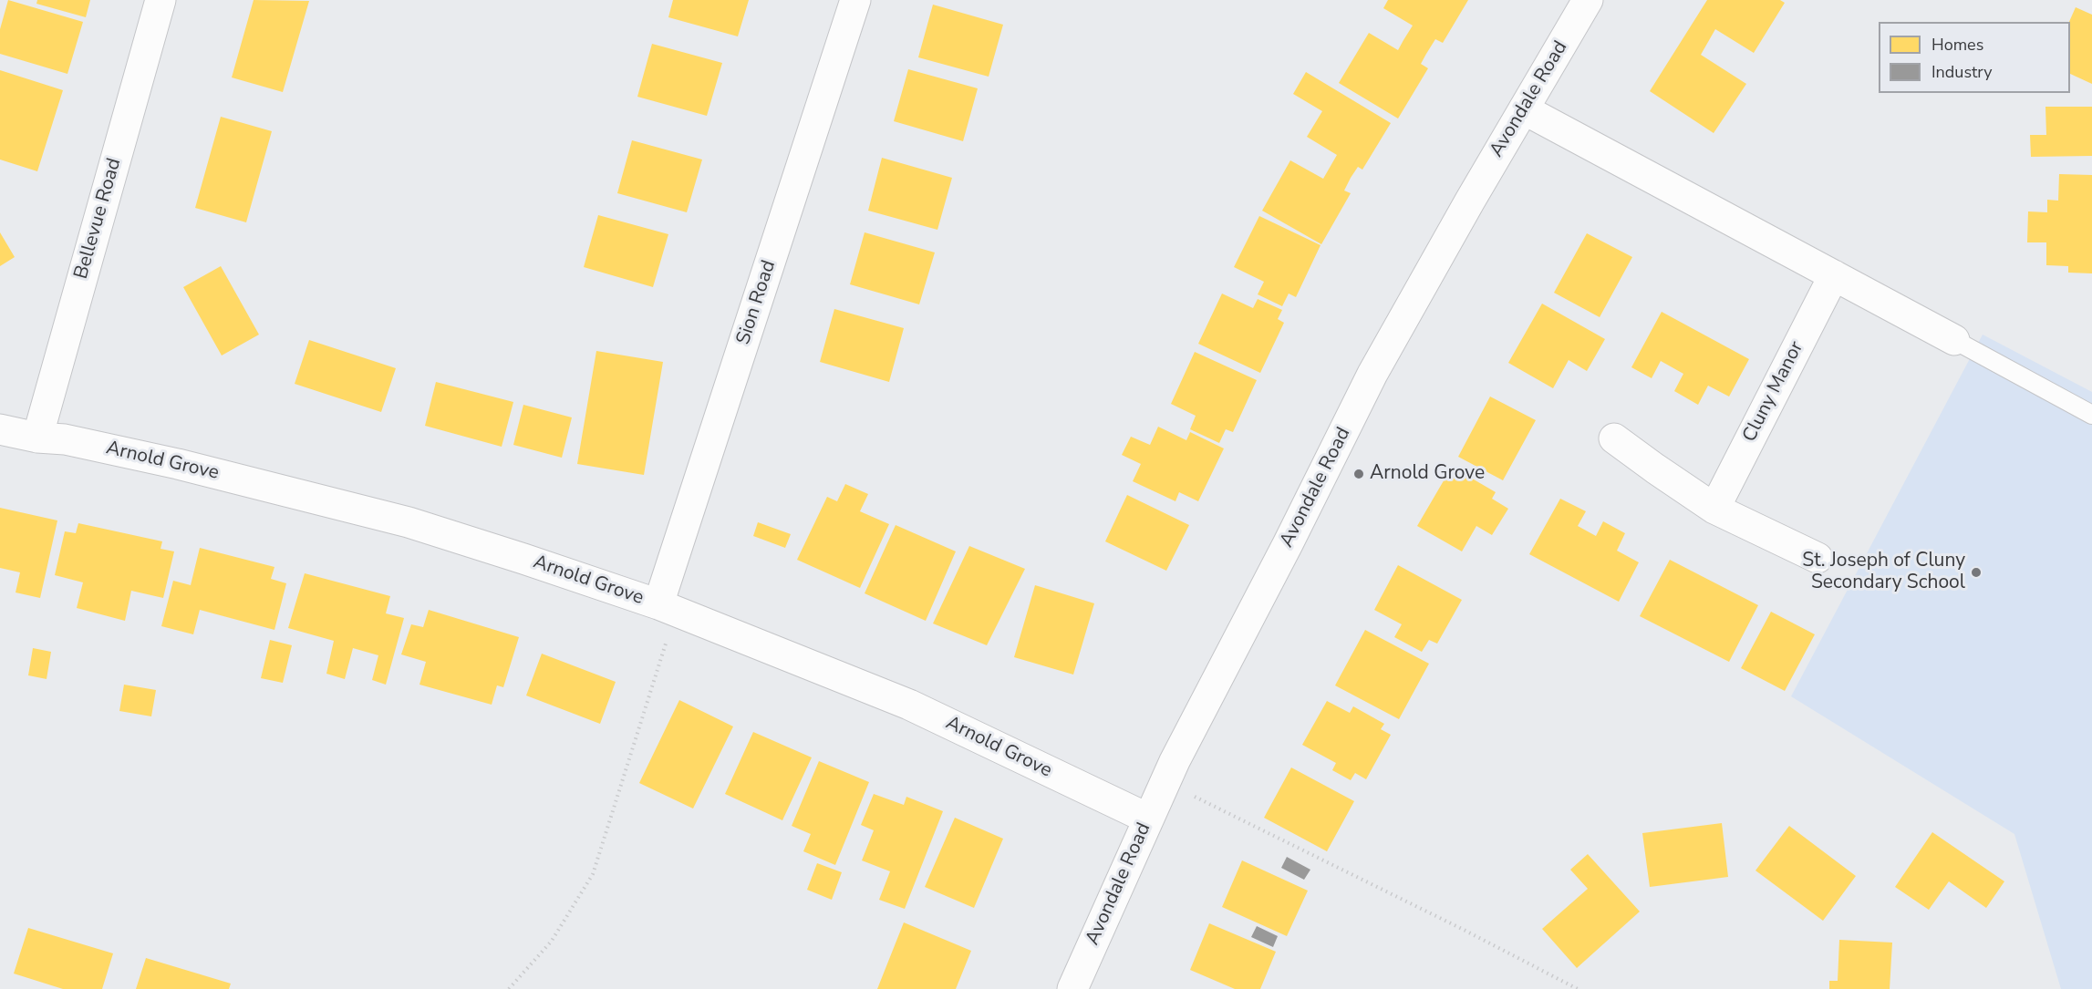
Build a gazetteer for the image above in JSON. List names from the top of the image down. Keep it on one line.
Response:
{"streets":{"street":["Avondale Road","Bellevue Road","Sion Road","Cluny Manor","Arnold Grove"]},"crossings":[["Avondale Road","Arnold Grove"],["Bellevue Road","Arnold Grove"],["Sion Road","Arnold Grove"]],"places":["Arnold Grove","St. Joseph of Cluny Secondary School"],"legend":["Homes","Industry"]}
